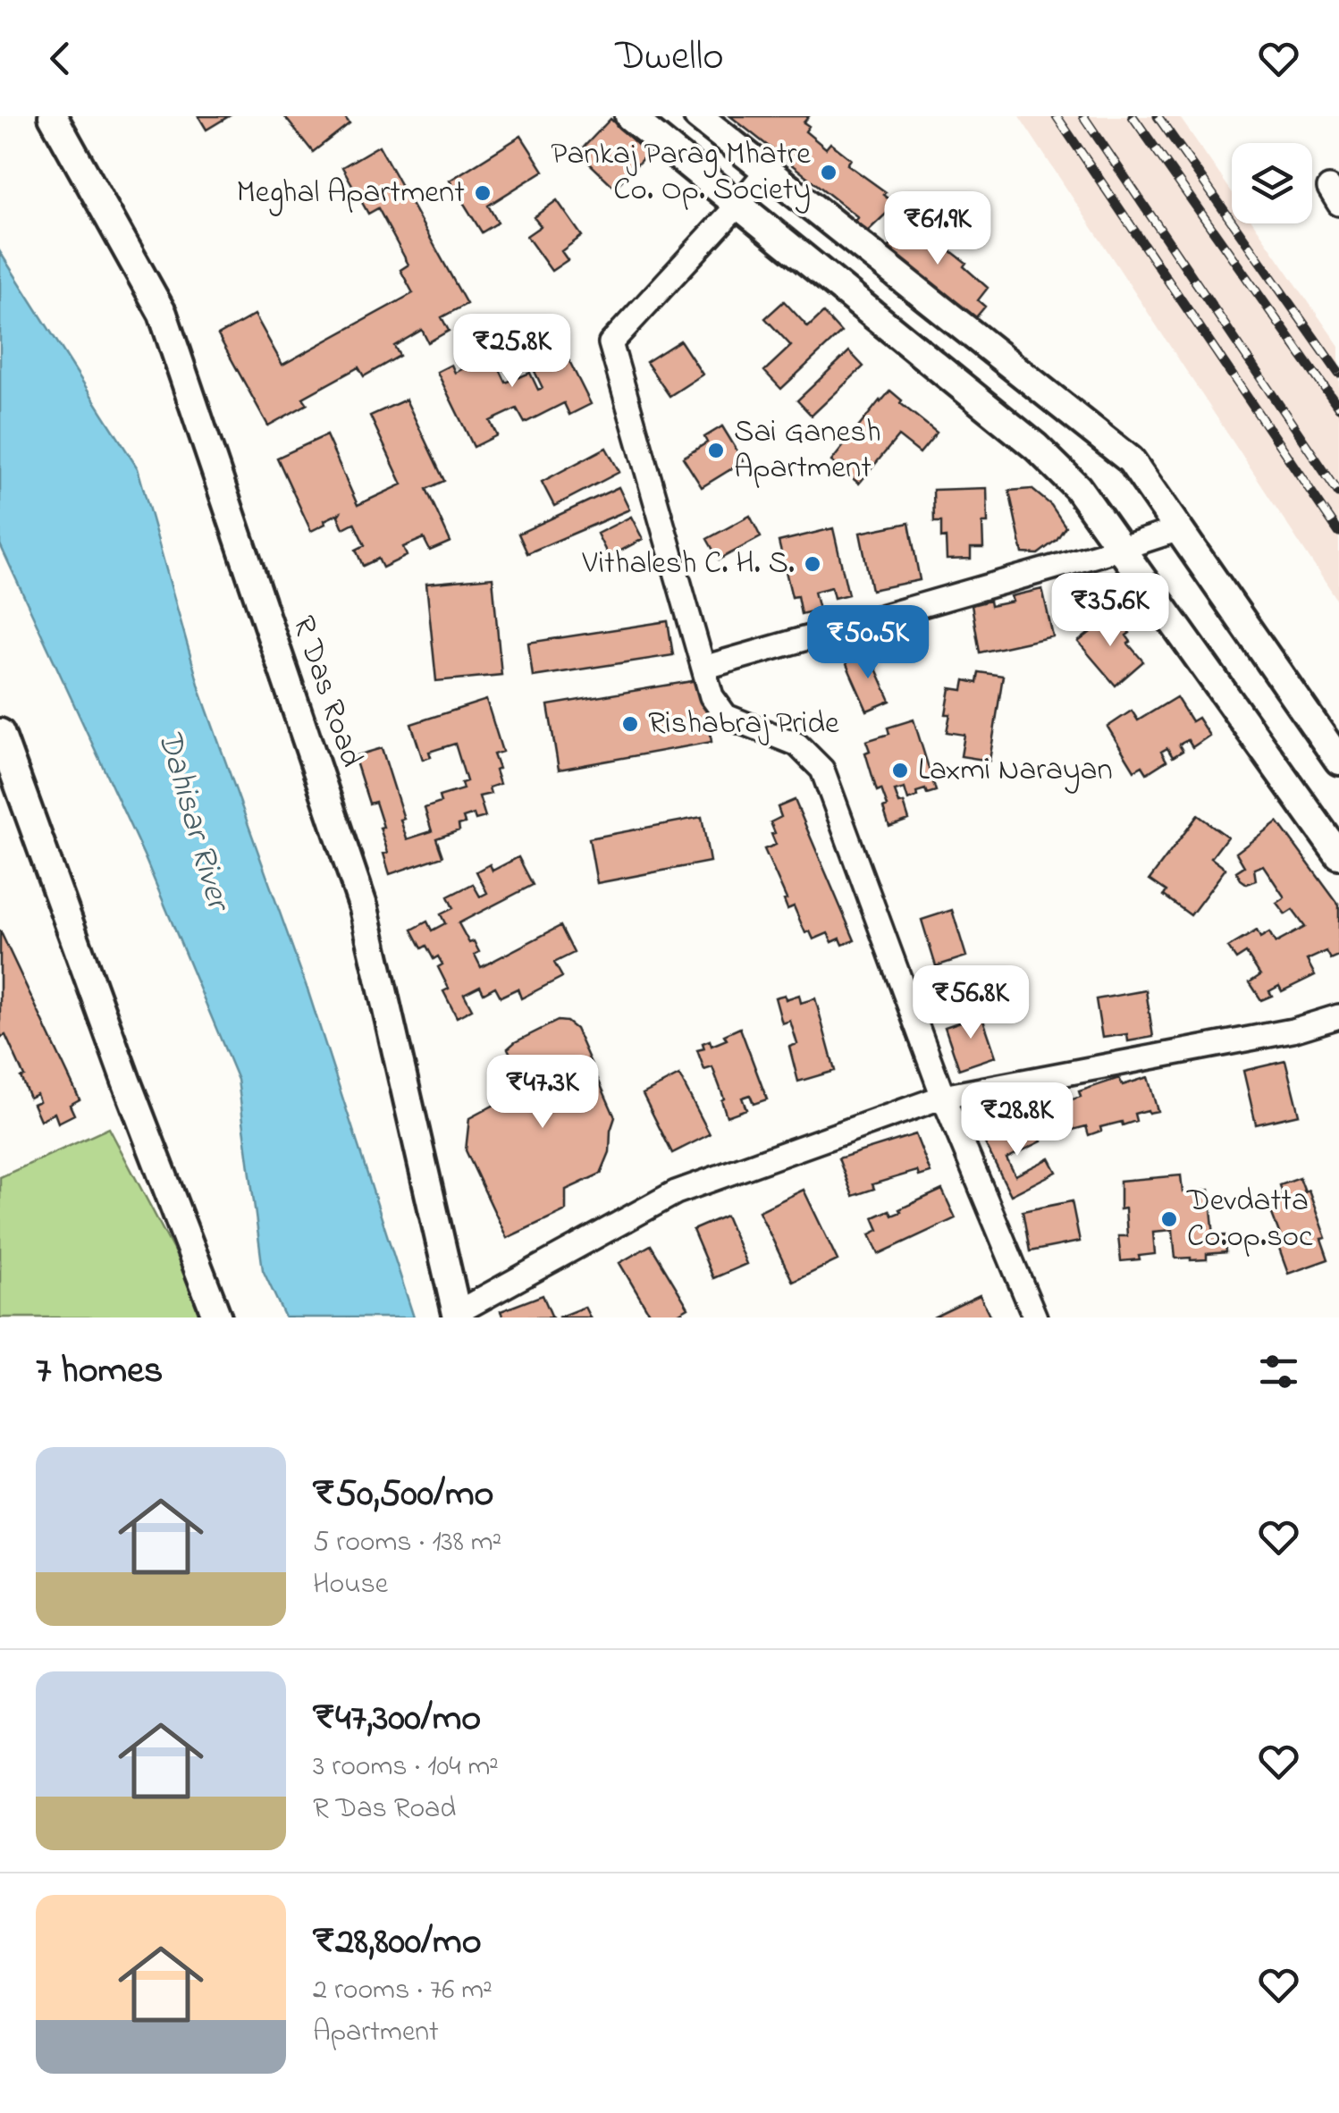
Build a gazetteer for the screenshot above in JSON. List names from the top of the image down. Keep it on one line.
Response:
{"streets":{"street":["R Das Road"]},"water":["Dahisar River"],"places":["Pankaj Parag Mhatre Co. Op. Society","Meghal Apartment","Sai Ganesh Apartment","Vithalesh C. H. S.","Rishabraj Pride","Laxmi Narayan","Devdatta Co.op.soc"],"page":{"header":"Dwello","price":["₹61.9K","₹25.8K","₹35.6K","₹50.5K","₹56.8K","₹47.3K","₹28.8K"],"heading":"7 homes","list":[{"name":"₹50,500/mo","note":"5 rooms · 138 m² · House"},{"name":"₹47,300/mo","note":"3 rooms · 104 m² · R Das Road"},{"name":"₹28,800/mo","note":"2 rooms · 76 m² · Apartment"}]}}
